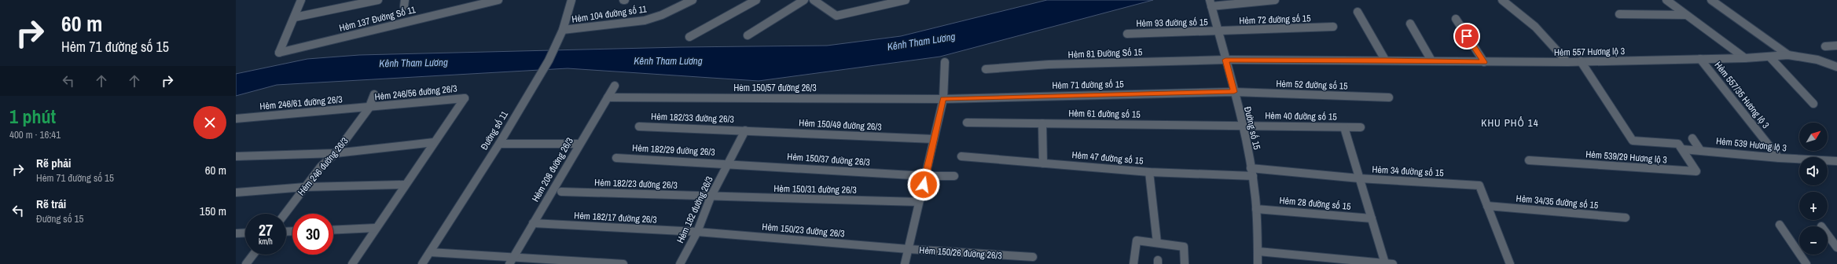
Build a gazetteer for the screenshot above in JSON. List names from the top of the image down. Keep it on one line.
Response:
{"streets":{"street":["Hẻm 104 đường số 11","Hẻm 137 Đường Số 11","Hẻm 72 đường số 15","Hẻm 93 đường số 15","Hẻm 557 Hương lộ 3","Hẻm 81 Đường Số 15","Hẻm 71 đường số 15","Hẻm 52 đường số 15","Hẻm 150/57 đường 26/3","Hẻm 246/56 đường 26/3","Hẻm 557/35 Hương lộ 3","Hẻm 246/61 đường 26/3","Hẻm 61 đường số 15","Hẻm 40 đường số 15","Hẻm 182/33 đường 26/3","Hẻm 150/49 đường 26/3","Đường số 15","Đường số 11","Hẻm 539 Hương lộ 3","Hẻm 182/29 đường 26/3","Hẻm 539/29 Hương lộ 3","Hẻm 47 đường số 15","Hẻm 150/37 đường 26/3","Hẻm 246 đường 26/3","Hẻm 208 đường 26/3","Hẻm 34 đường số 15","Hẻm 182/23 đường 26/3","Hẻm 150/31 đường 26/3","Hẻm 34/35 đường số 15","Hẻm 28 đường số 15","Hẻm 182 đường 26/3","Hẻm 182/17 đường 26/3","Hẻm 150/23 đường 26/3","Hẻm 150/26 đường 26/3"]},"crossings":[["Hẻm 104 đường số 11","Đường số 11"],["Hẻm 72 đường số 15","Hẻm 93 đường số 15"],["Hẻm 72 đường số 15","Đường số 15"],["Hẻm 93 đường số 15","Đường số 15"],["Hẻm 557 Hương lộ 3","Hẻm 81 Đường Số 15"],["Hẻm 557 Hương lộ 3","Hẻm 557/35 Hương lộ 3"],["Hẻm 81 Đường Số 15","Đường số 15"],["Hẻm 71 đường số 15","Hẻm 52 đường số 15"],["Hẻm 71 đường số 15","Hẻm 150/57 đường 26/3"],["Hẻm 71 đường số 15","Đường số 15"],["Hẻm 52 đường số 15","Đường số 15"],["Hẻm 150/57 đường 26/3","Hẻm 208 đường 26/3"],["Hẻm 246/56 đường 26/3","Hẻm 246/61 đường 26/3"],["Hẻm 246/56 đường 26/3","Hẻm 246 đường 26/3"],["Hẻm 557/35 Hương lộ 3","Hẻm 539 Hương lộ 3"],["Hẻm 246/61 đường 26/3","Hẻm 246 đường 26/3"],["Hẻm 61 đường số 15","Hẻm 40 đường số 15"],["Hẻm 61 đường số 15","Đường số 15"],["Hẻm 40 đường số 15","Đường số 15"],["Hẻm 182/33 đường 26/3","Hẻm 150/49 đường 26/3"],["Hẻm 182/33 đường 26/3","Hẻm 182 đường 26/3"],["Hẻm 150/49 đường 26/3","Hẻm 182 đường 26/3"],["Đường số 15","Hẻm 47 đường số 15"],["Đường số 15","Hẻm 34 đường số 15"],["Đường số 15","Hẻm 28 đường số 15"],["Hẻm 539 Hương lộ 3","Hẻm 539/29 Hương lộ 3"],["Hẻm 182/29 đường 26/3","Hẻm 150/37 đường 26/3"],["Hẻm 182/29 đường 26/3","Hẻm 182 đường 26/3"],["Hẻm 47 đường số 15","Hẻm 34 đường số 15"],["Hẻm 150/37 đường 26/3","Hẻm 182 đường 26/3"],["Hẻm 208 đường 26/3","Hẻm 182/17 đường 26/3"],["Hẻm 34 đường số 15","Hẻm 34/35 đường số 15"],["Hẻm 182/23 đường 26/3","Hẻm 150/31 đường 26/3"],["Hẻm 182/23 đường 26/3","Hẻm 182 đường 26/3"],["Hẻm 150/31 đường 26/3","Hẻm 182 đường 26/3"],["Hẻm 182 đường 26/3","Hẻm 182/17 đường 26/3"],["Hẻm 182 đường 26/3","Hẻm 150/23 đường 26/3"],["Hẻm 182/17 đường 26/3","Hẻm 150/23 đường 26/3"],["Hẻm 150/23 đường 26/3","Hẻm 150/26 đường 26/3"]],"districts":["KHU PHỐ 14"],"water":["Kênh Tham Lương"],"north":"top right","page":{"turn":["60 m","Hẻm 71 đường số 15"],"heading":["1 phút","400 m · 16:41"],"map_buttons":["+","−"],"list":[{"name":"Rẽ phải","note":"Hẻm 71 đường số 15","value":"60 m"},{"name":"Rẽ trái","note":"Đường số 15","value":"150 m"}],"speed":"27 km/h","limit":"30"}}
